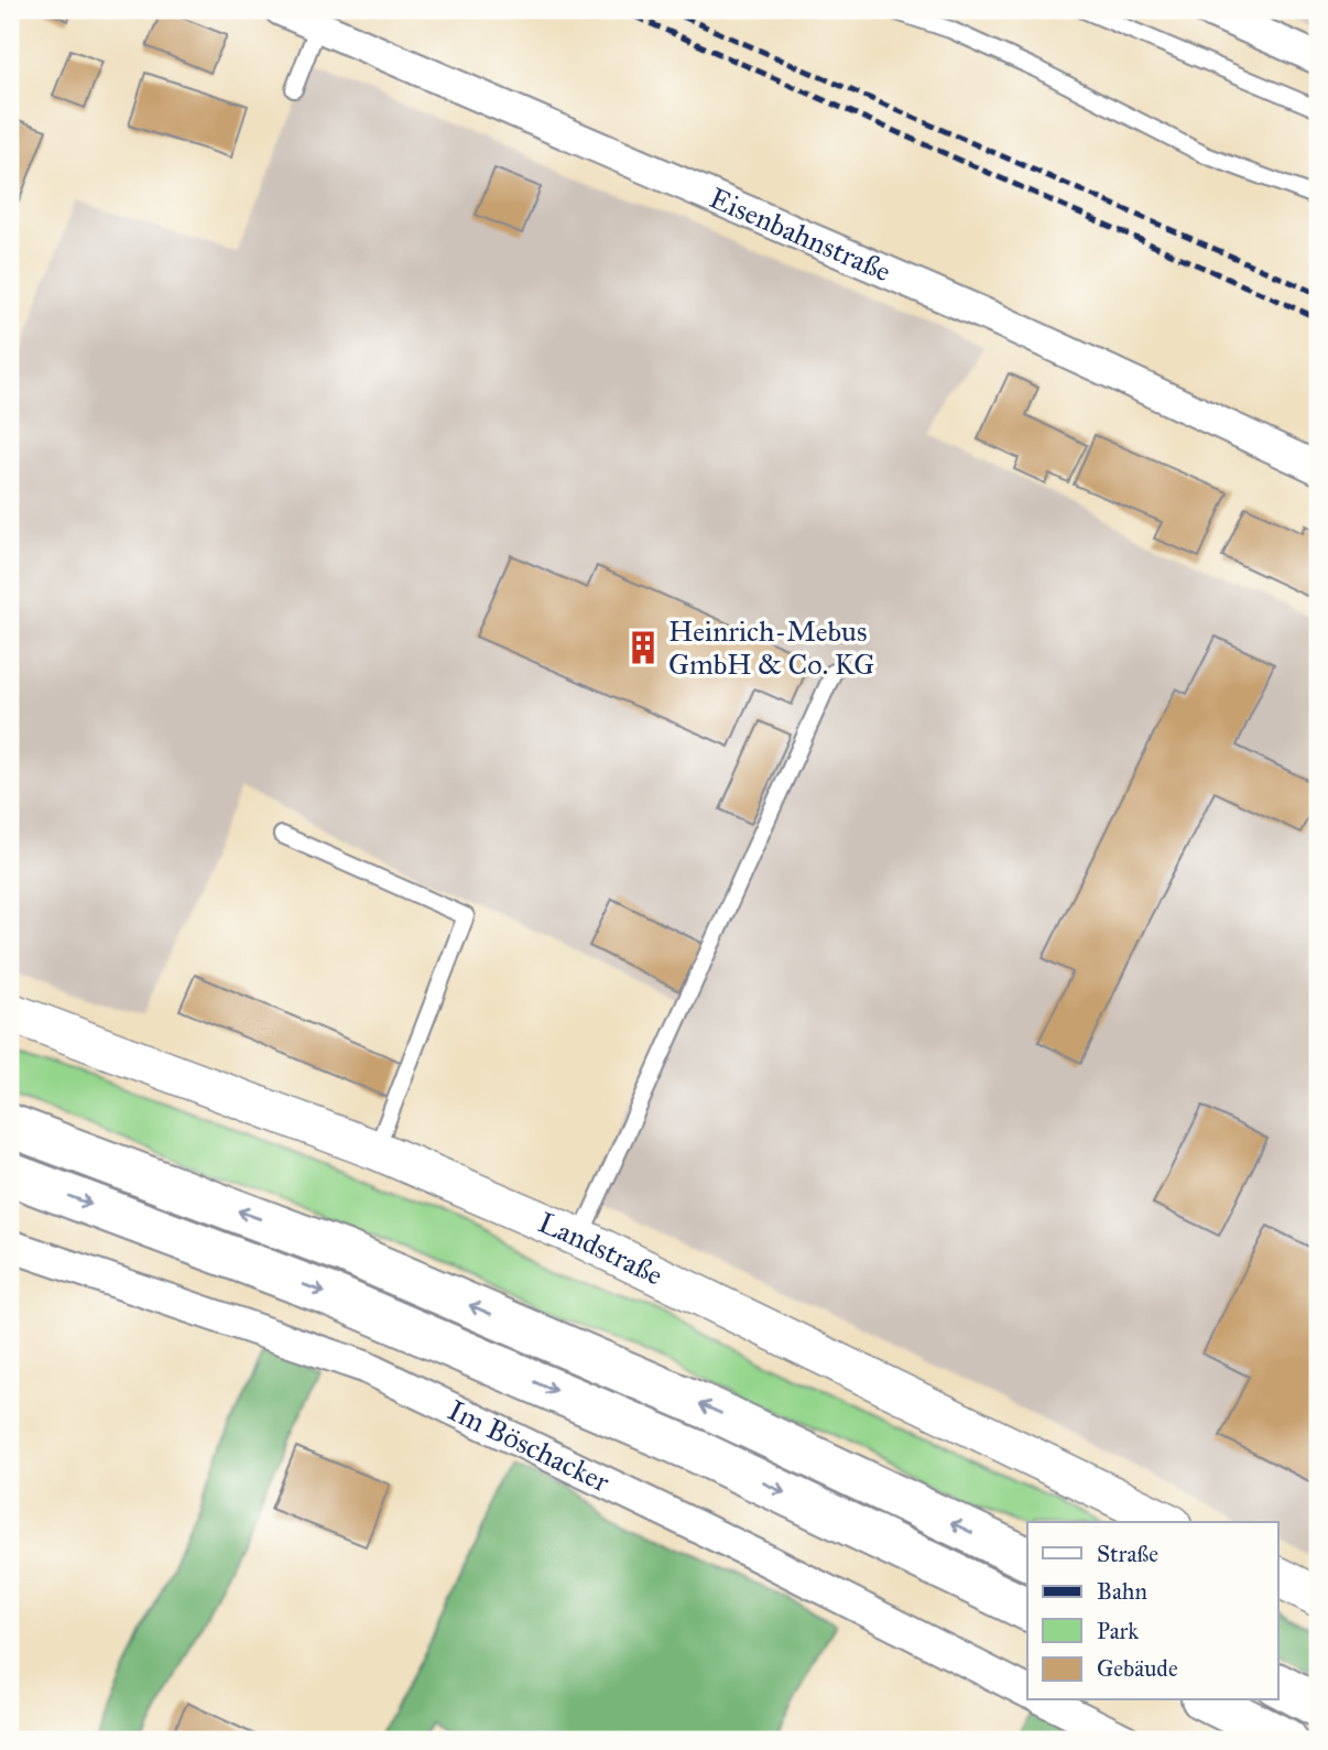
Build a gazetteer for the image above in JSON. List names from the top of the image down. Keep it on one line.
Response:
{"streets":{"street":["Eisenbahnstraße","Landstraße","Im Böschacker"]},"places":{"building":["Heinrich-Mebus GmbH & Co. KG"]},"legend":["Straße","Bahn","Park","Gebäude"]}
